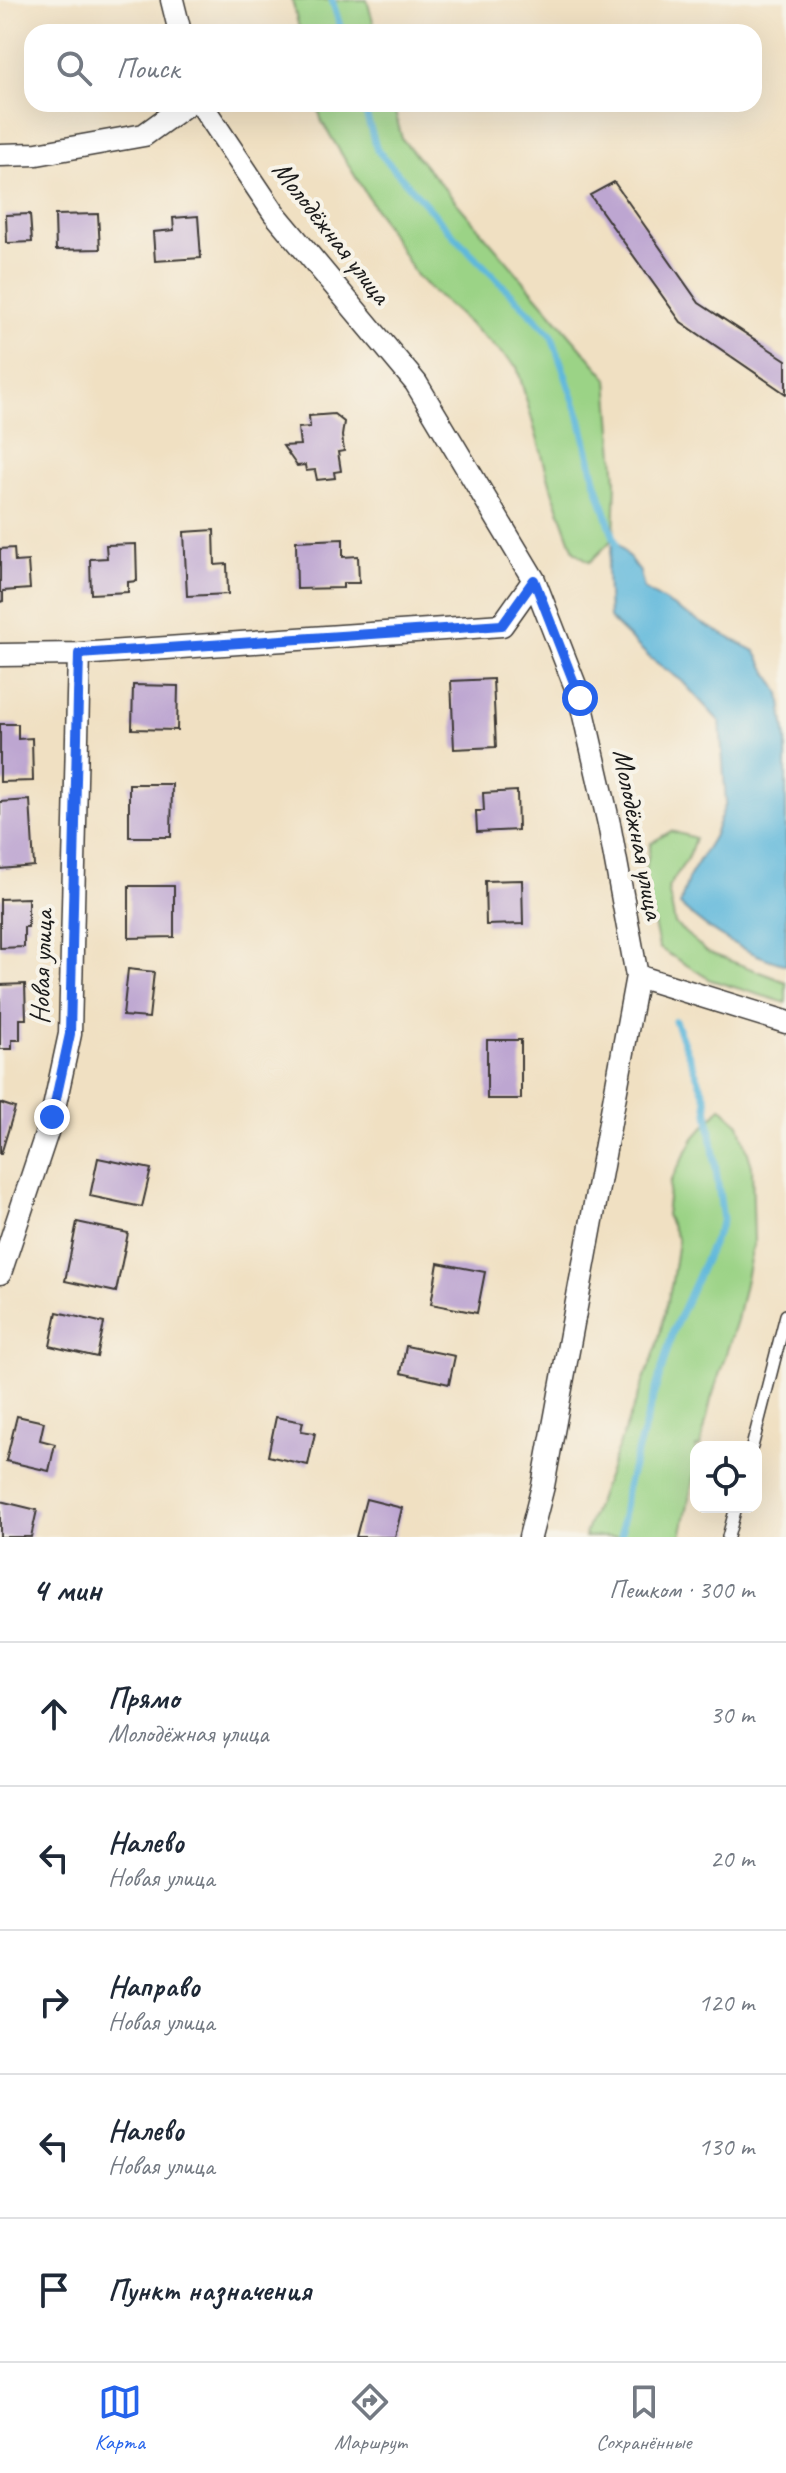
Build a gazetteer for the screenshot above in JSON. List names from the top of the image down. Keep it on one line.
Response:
{"streets":{"street":["Молодёжная улица","Новая улица"]},"page":{"search":"Поиск","heading":["4 мин","Пешком · 300 m"],"list":[["Прямо","Молодёжная улица","30 m"],["Налево","Новая улица","20 m"],["Направо","Новая улица","120 m"],["Налево","Новая улица","130 m"],"Пункт назначения"],"nav":["Карта","Маршрут","Сохранённые"]}}
